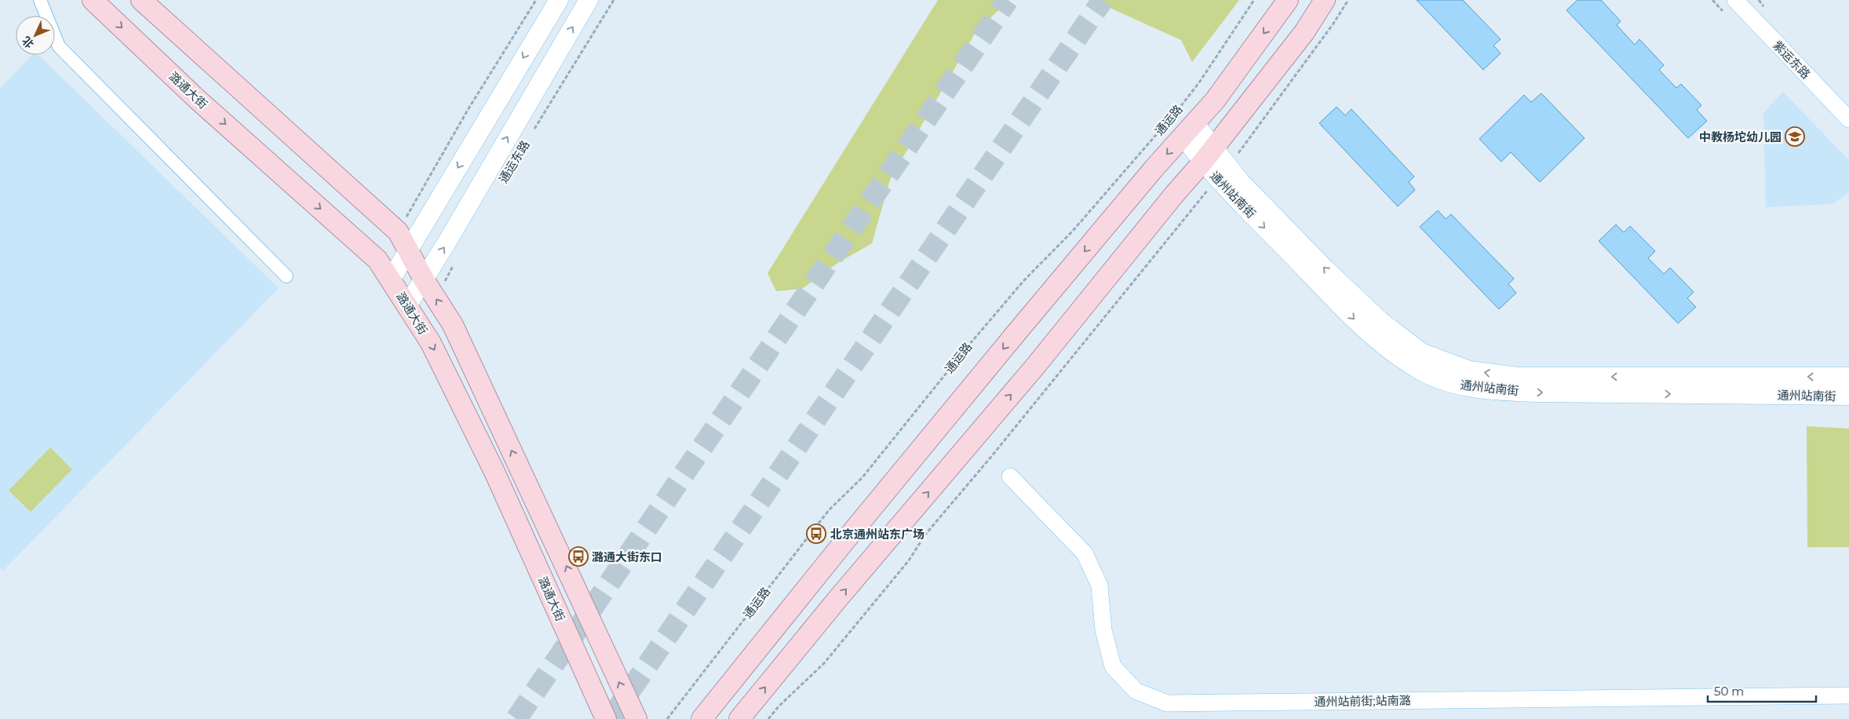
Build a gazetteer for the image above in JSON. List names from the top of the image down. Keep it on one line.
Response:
{"streets":{"main road":["潞通大街","通运路","通运东路","通州站南街"],"street":["紫运东路","通州站前街;站南潞"]},"crossings":[["潞通大街","通运东路"],["通运路","通州站南街"]],"places":{"school or university":["中教杨坨幼儿园"],"bus stop":["北京通州站东广场","潞通大街东口"]},"scale_bar":"50 m","north":"bottom left"}
